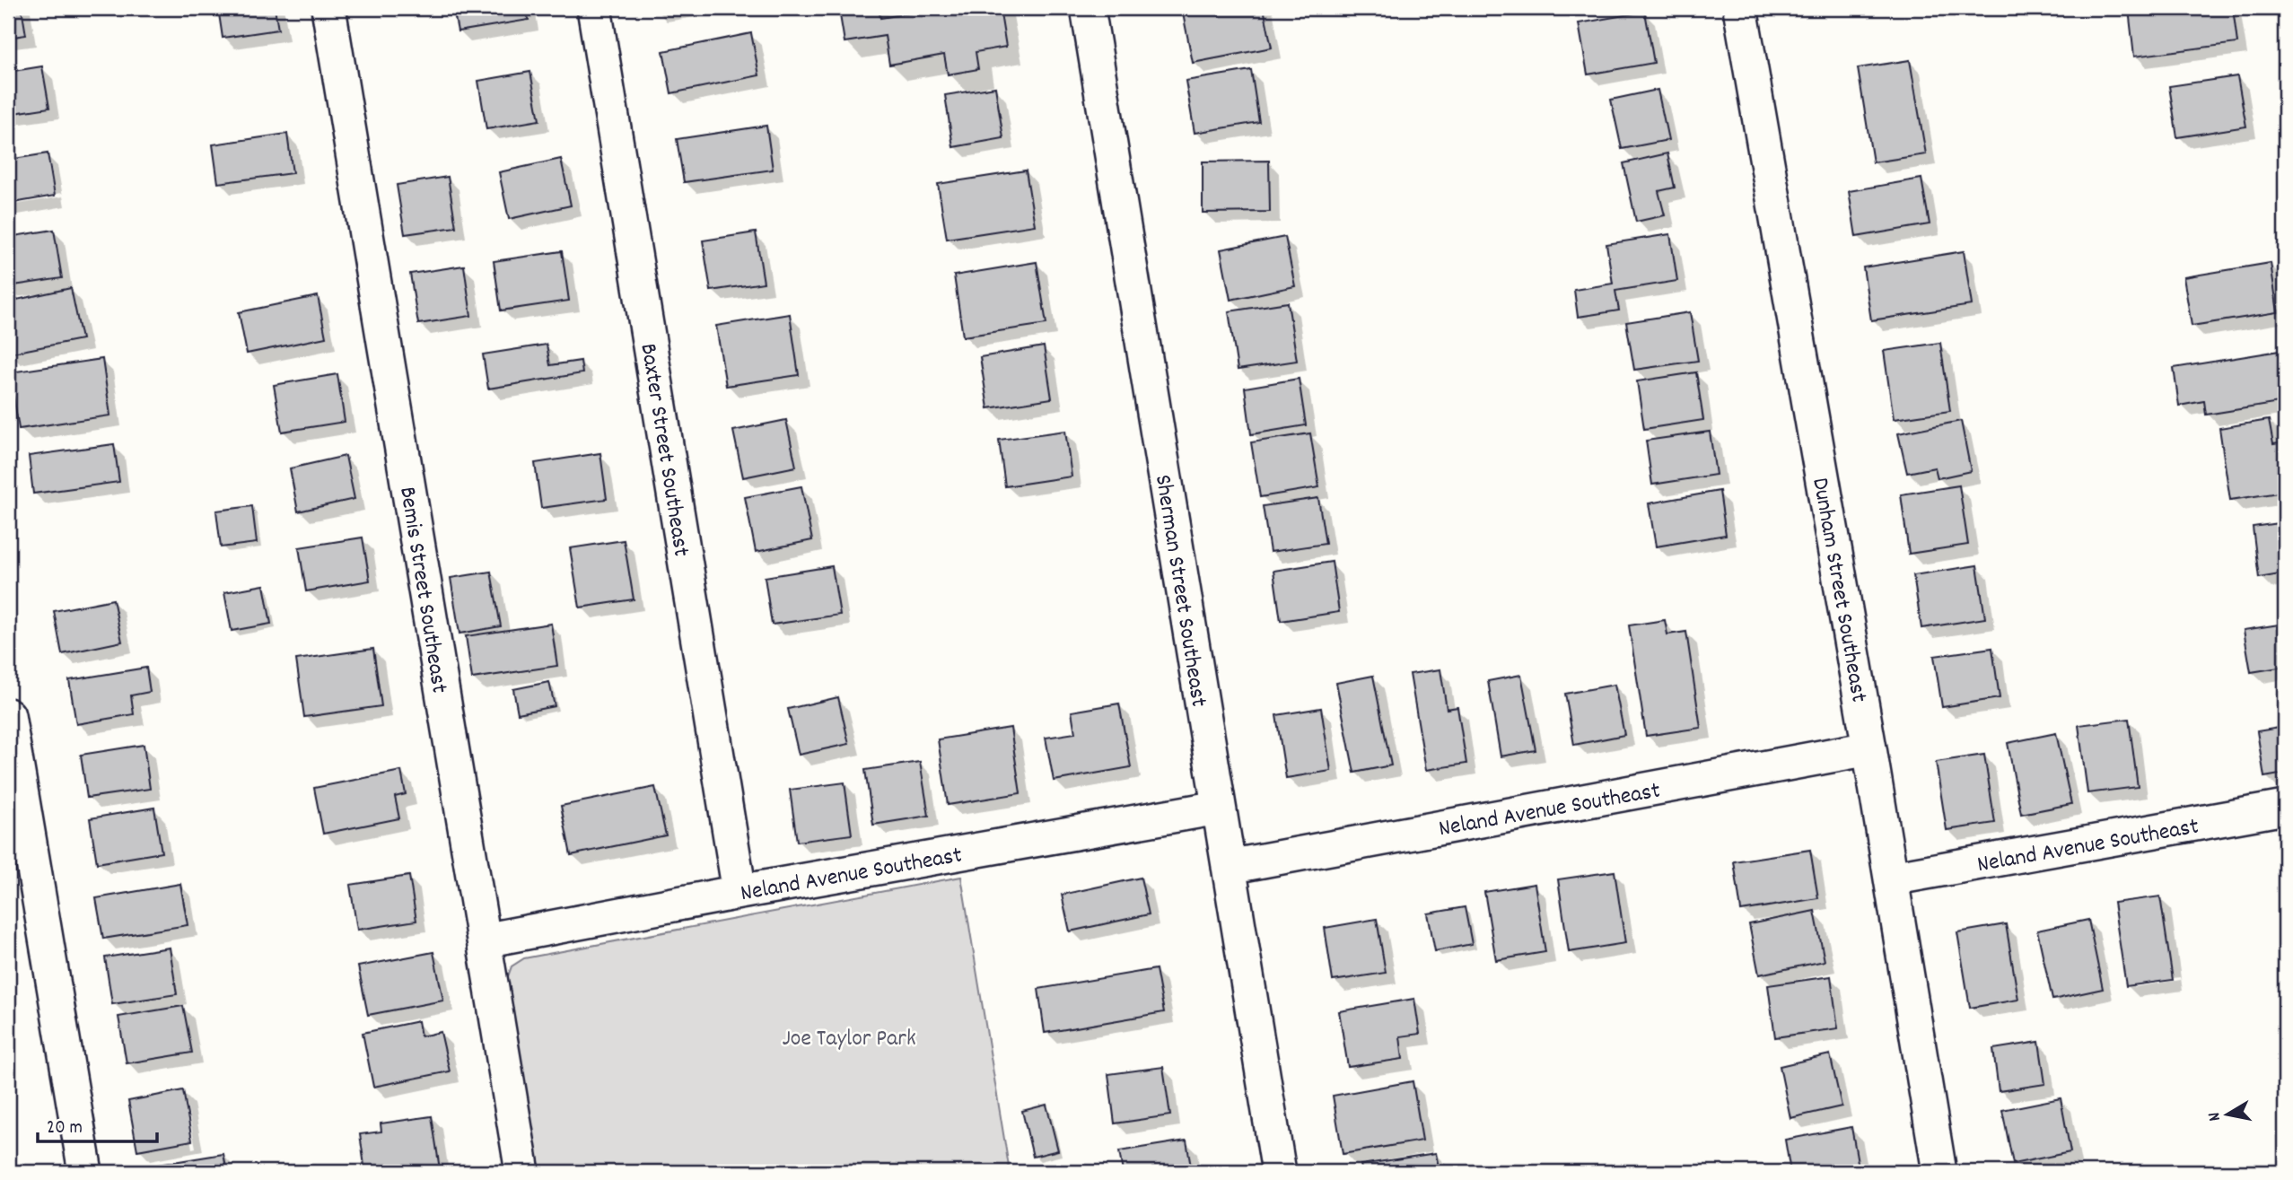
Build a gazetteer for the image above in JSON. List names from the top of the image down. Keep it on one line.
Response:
{"streets":{"street":["Baxter Street Southeast","Bemis Street Southeast","Dunham Street Southeast","Sherman Street Southeast","Neland Avenue Southeast"]},"crossings":[["Baxter Street Southeast","Neland Avenue Southeast"],["Bemis Street Southeast","Neland Avenue Southeast"],["Dunham Street Southeast","Neland Avenue Southeast"],["Sherman Street Southeast","Neland Avenue Southeast"]],"parks":["Joe Taylor Park"],"scale_bar":"20 m","north":"left"}
